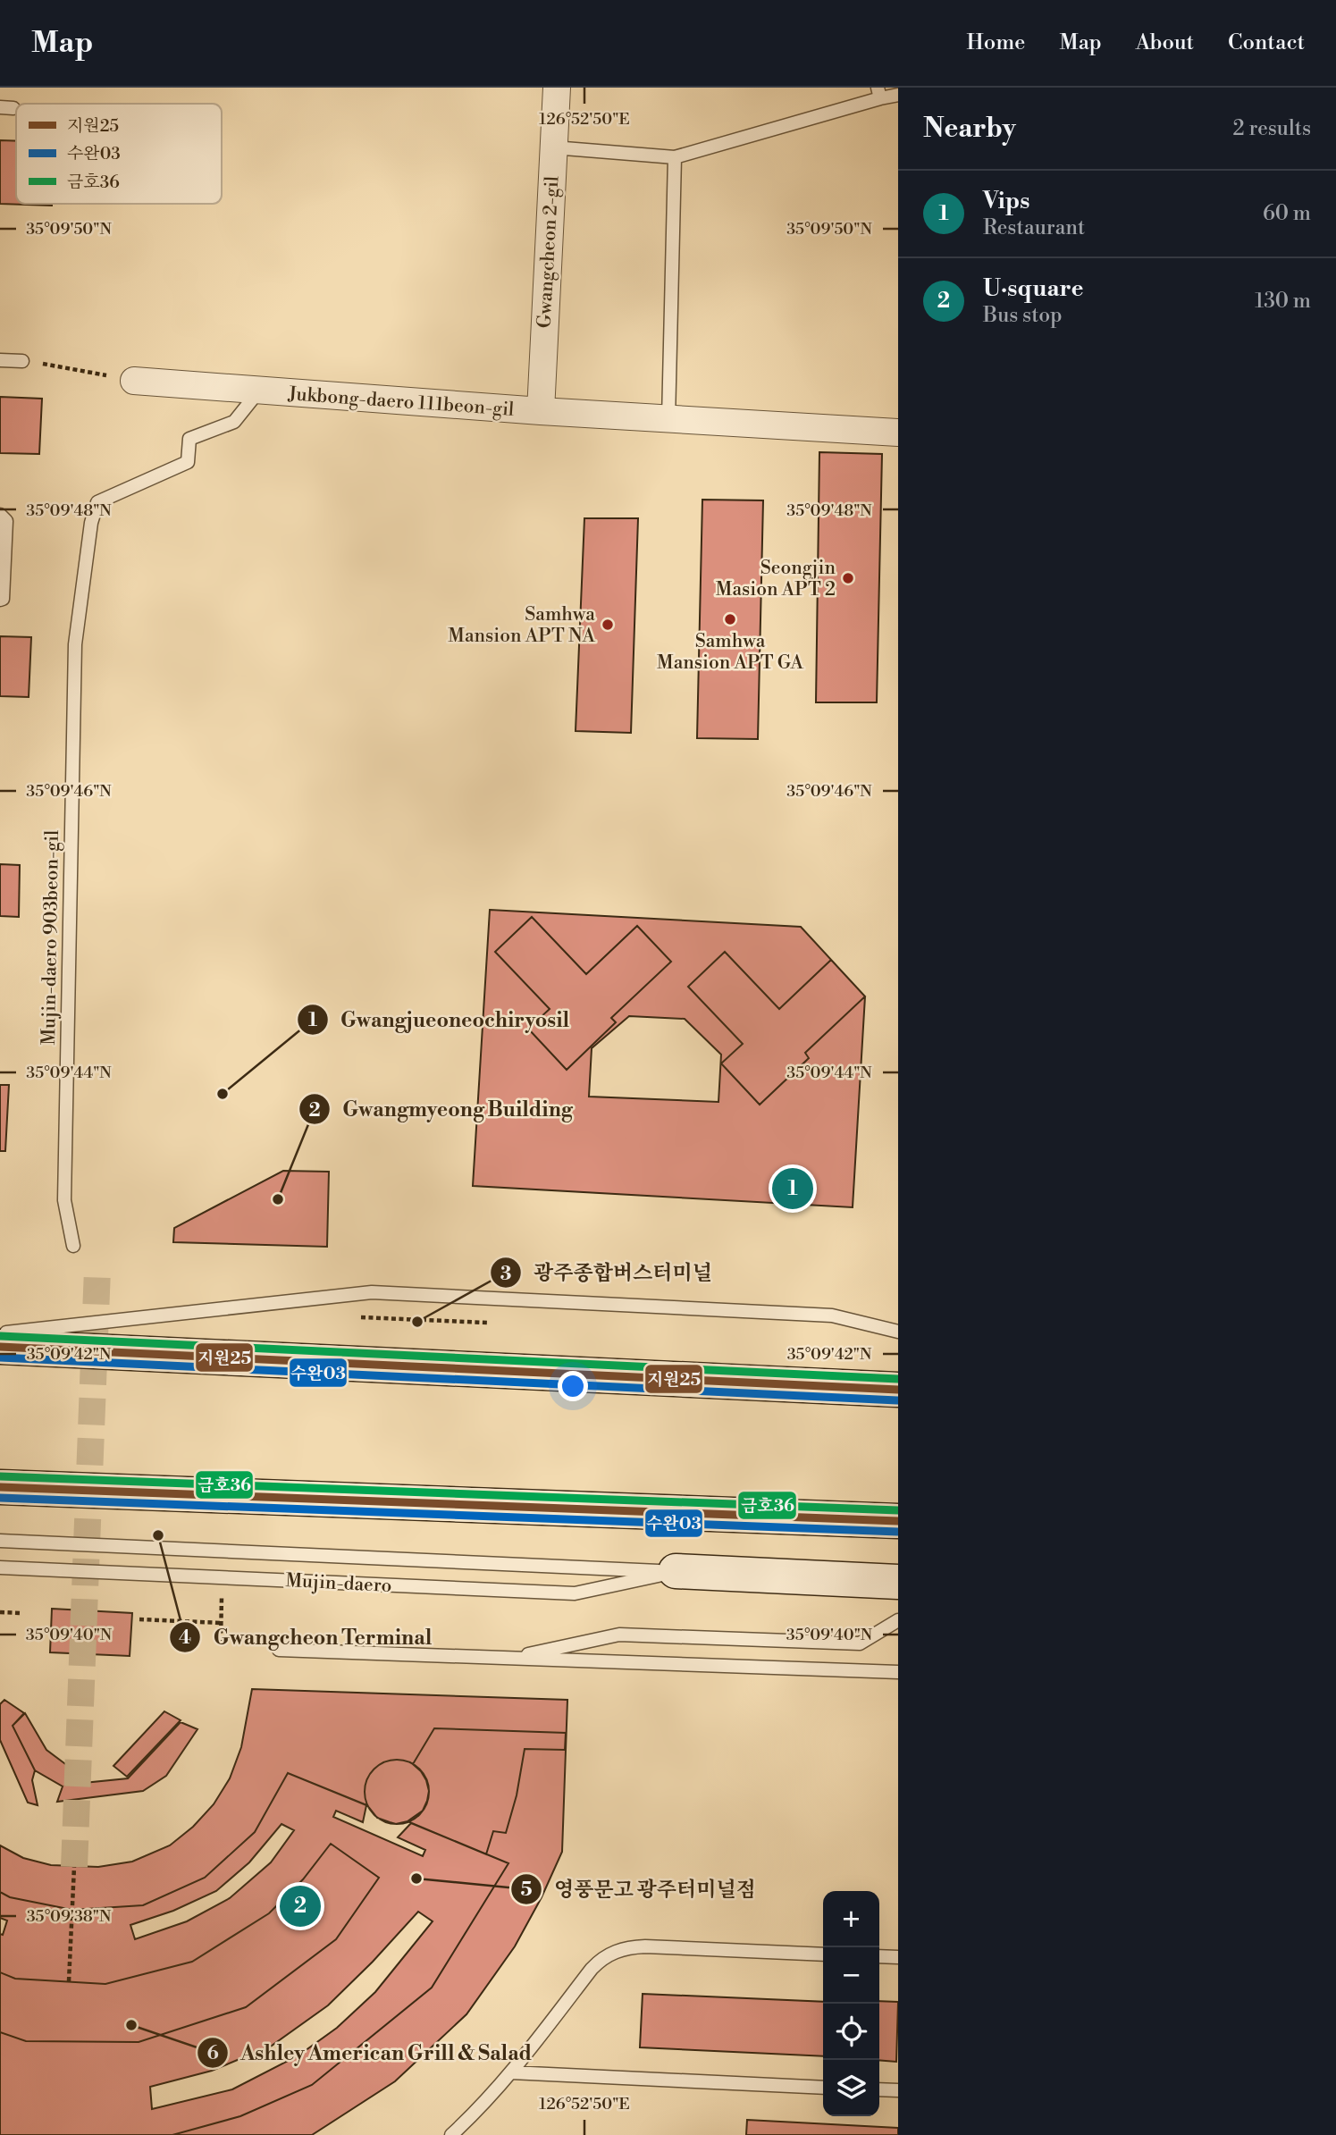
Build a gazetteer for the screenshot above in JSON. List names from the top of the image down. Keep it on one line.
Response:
{"streets":{"street":["Gwangcheon 2-gil","Jukbong-daero 111beon-gil"],"lane":["Mujin-daero 903beon-gil","Mujin-daero"]},"crossings":[["Gwangcheon 2-gil","Jukbong-daero 111beon-gil"],["Jukbong-daero 111beon-gil","Mujin-daero 903beon-gil"]],"places":["Seongjin Masion APT 2","Samhwa Mansion APT GA","Samhwa Mansion APT NA","Gwangjueoneochiryosil","Gwangmyeong Building","광주종합버스터미널","Gwangcheon Terminal","영풍문고 광주터미널점","Ashley American Grill & Salad"],"lines":["transit line 금호36","transit line 지원25","transit line 수완03"],"legend":["지원25","수완03","금호36"],"page":{"header":"Map","nav":["Home","Map","About","Contact"],"heading":["Nearby","2 results"],"list":[{"mark":"1","name":"Vips","note":"Restaurant","value":"60 m"},{"mark":"2","name":"U·square","note":"Bus stop","value":"130 m"}],"pins":["1","2"],"map_buttons":["+","−"]},"coordinates":["126°52'50\"E","35°09'50\"N","35°09'48\"N","35°09'46\"N","35°09'44\"N","35°09'42\"N","35°09'40\"N","35°09'38\"N"]}
